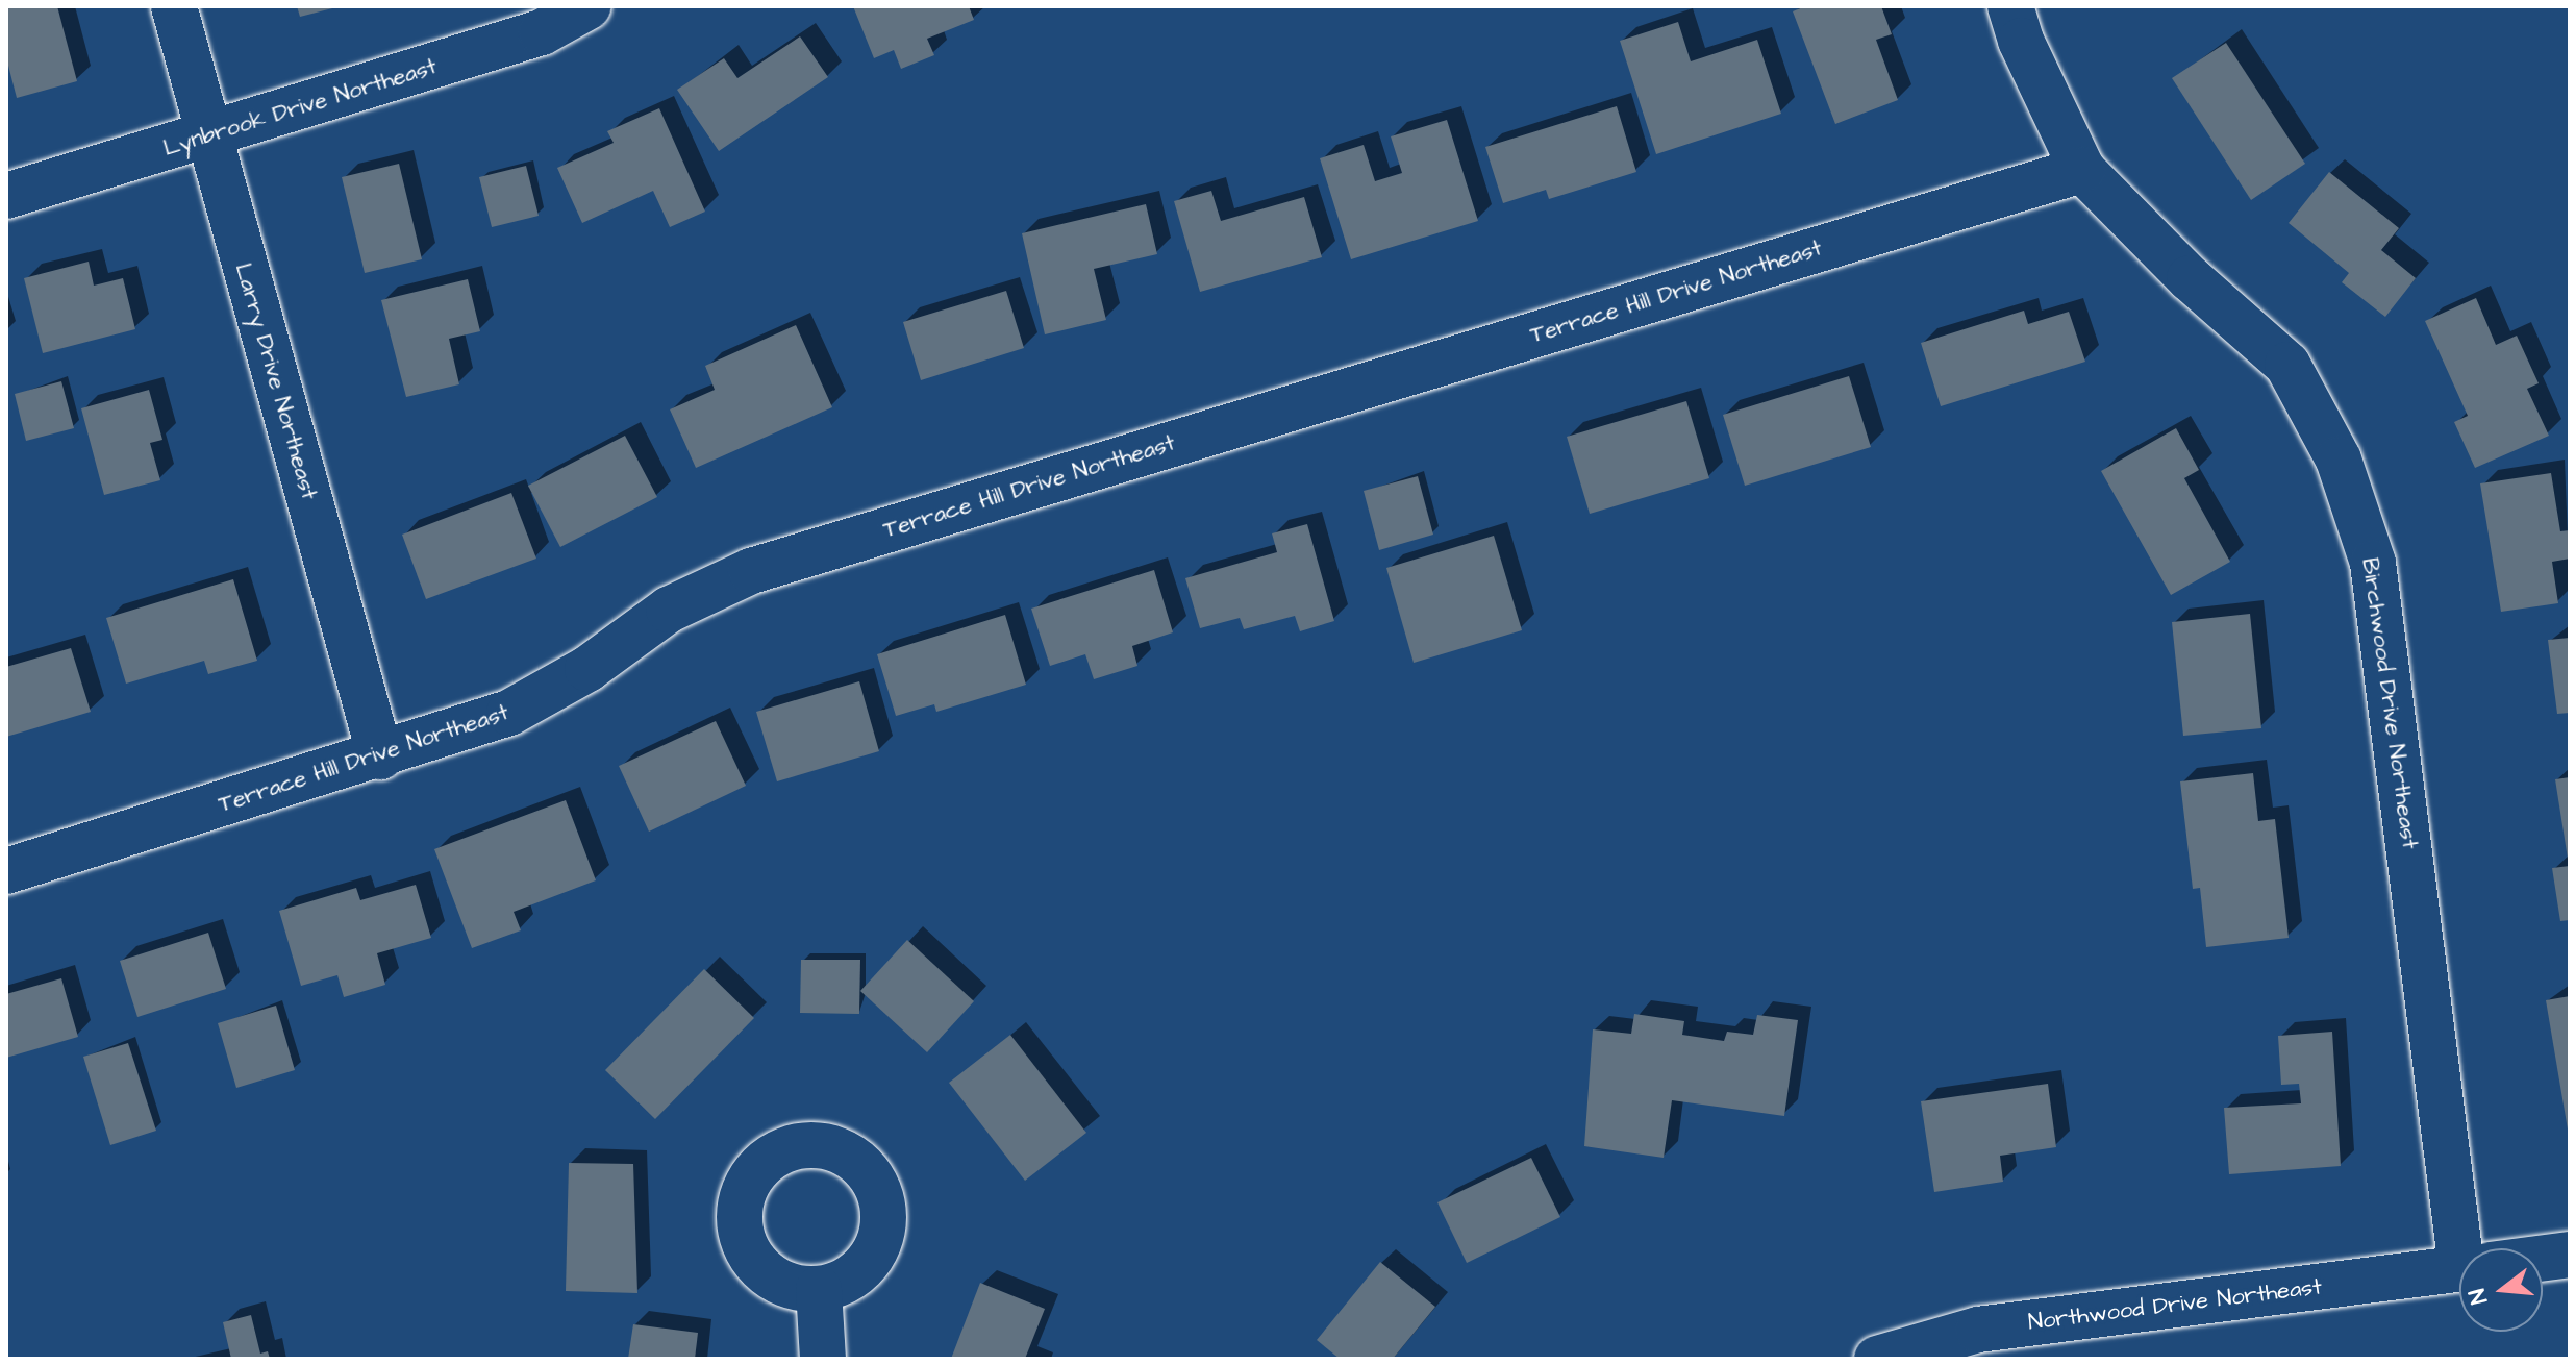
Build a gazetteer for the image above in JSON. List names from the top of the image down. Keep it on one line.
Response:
{"streets":{"street":["Lynbrook Drive Northeast","Terrace Hill Drive Northeast","Larry Drive Northeast","Birchwood Drive Northeast","Northwood Drive Northeast"]},"crossings":[["Lynbrook Drive Northeast","Larry Drive Northeast"],["Terrace Hill Drive Northeast","Larry Drive Northeast"],["Terrace Hill Drive Northeast","Birchwood Drive Northeast"]],"north":"left"}
